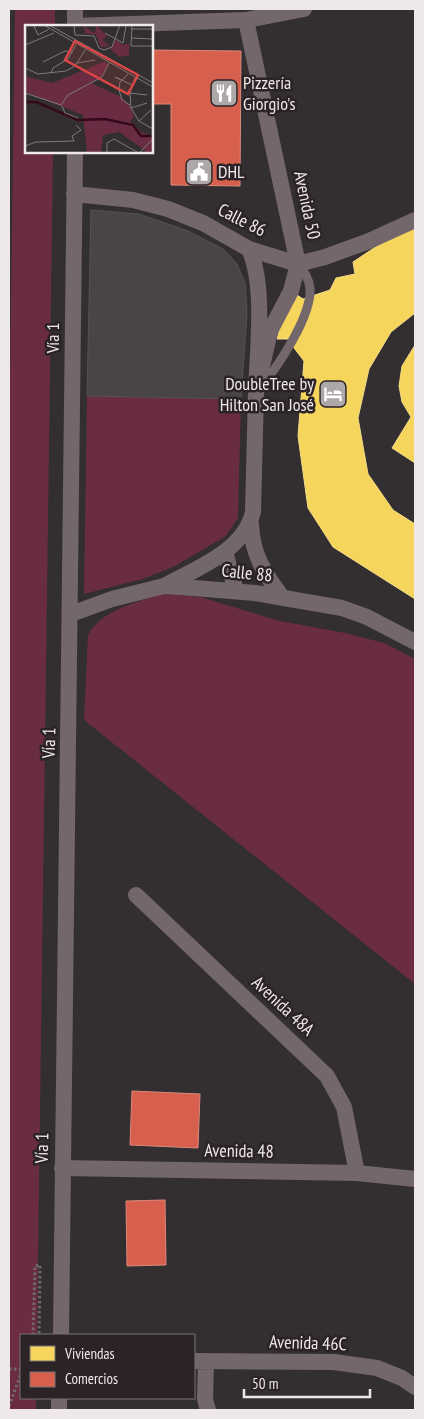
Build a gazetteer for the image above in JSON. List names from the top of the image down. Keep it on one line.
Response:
{"streets":{"street":["Avenida 50","Calle 86","Vía 1","Calle 88","Avenida 48A","Avenida 48","Avenida 46C"]},"crossings":[["Avenida 50","Calle 86"],["Avenida 50","Calle 88"],["Calle 86","Vía 1"],["Vía 1","Calle 88"],["Vía 1","Avenida 48"],["Avenida 48A","Avenida 48"]],"places":{"restaurant":["Pizzería Giorgio's"],"public building":["DHL"],"hotel":["DoubleTree by Hilton San José"]},"legend":["Viviendas","Comercios"],"scale_bar":"50 m"}
